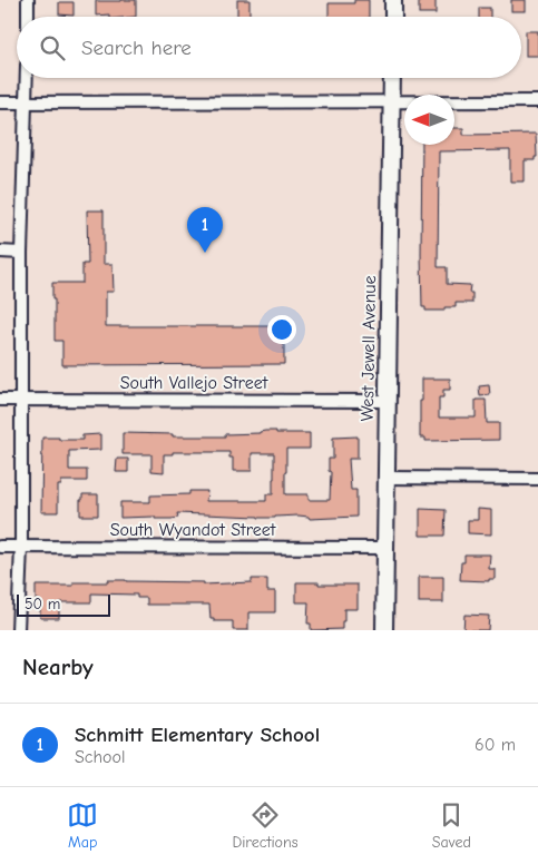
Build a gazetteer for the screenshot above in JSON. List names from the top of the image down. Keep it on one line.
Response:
{"streets":{"street":["West Jewell Avenue","South Vallejo Street","South Wyandot Street"]},"crossings":[["West Jewell Avenue","South Vallejo Street"],["West Jewell Avenue","South Wyandot Street"]],"scale_bar":"50 m","north":"left","page":{"search":"Search here","pins":"1","scale":"50 m","heading":"Nearby","list":[{"mark":"1","name":"Schmitt Elementary School","note":"School","value":"60 m"}],"nav":["Map","Directions","Saved"]}}
